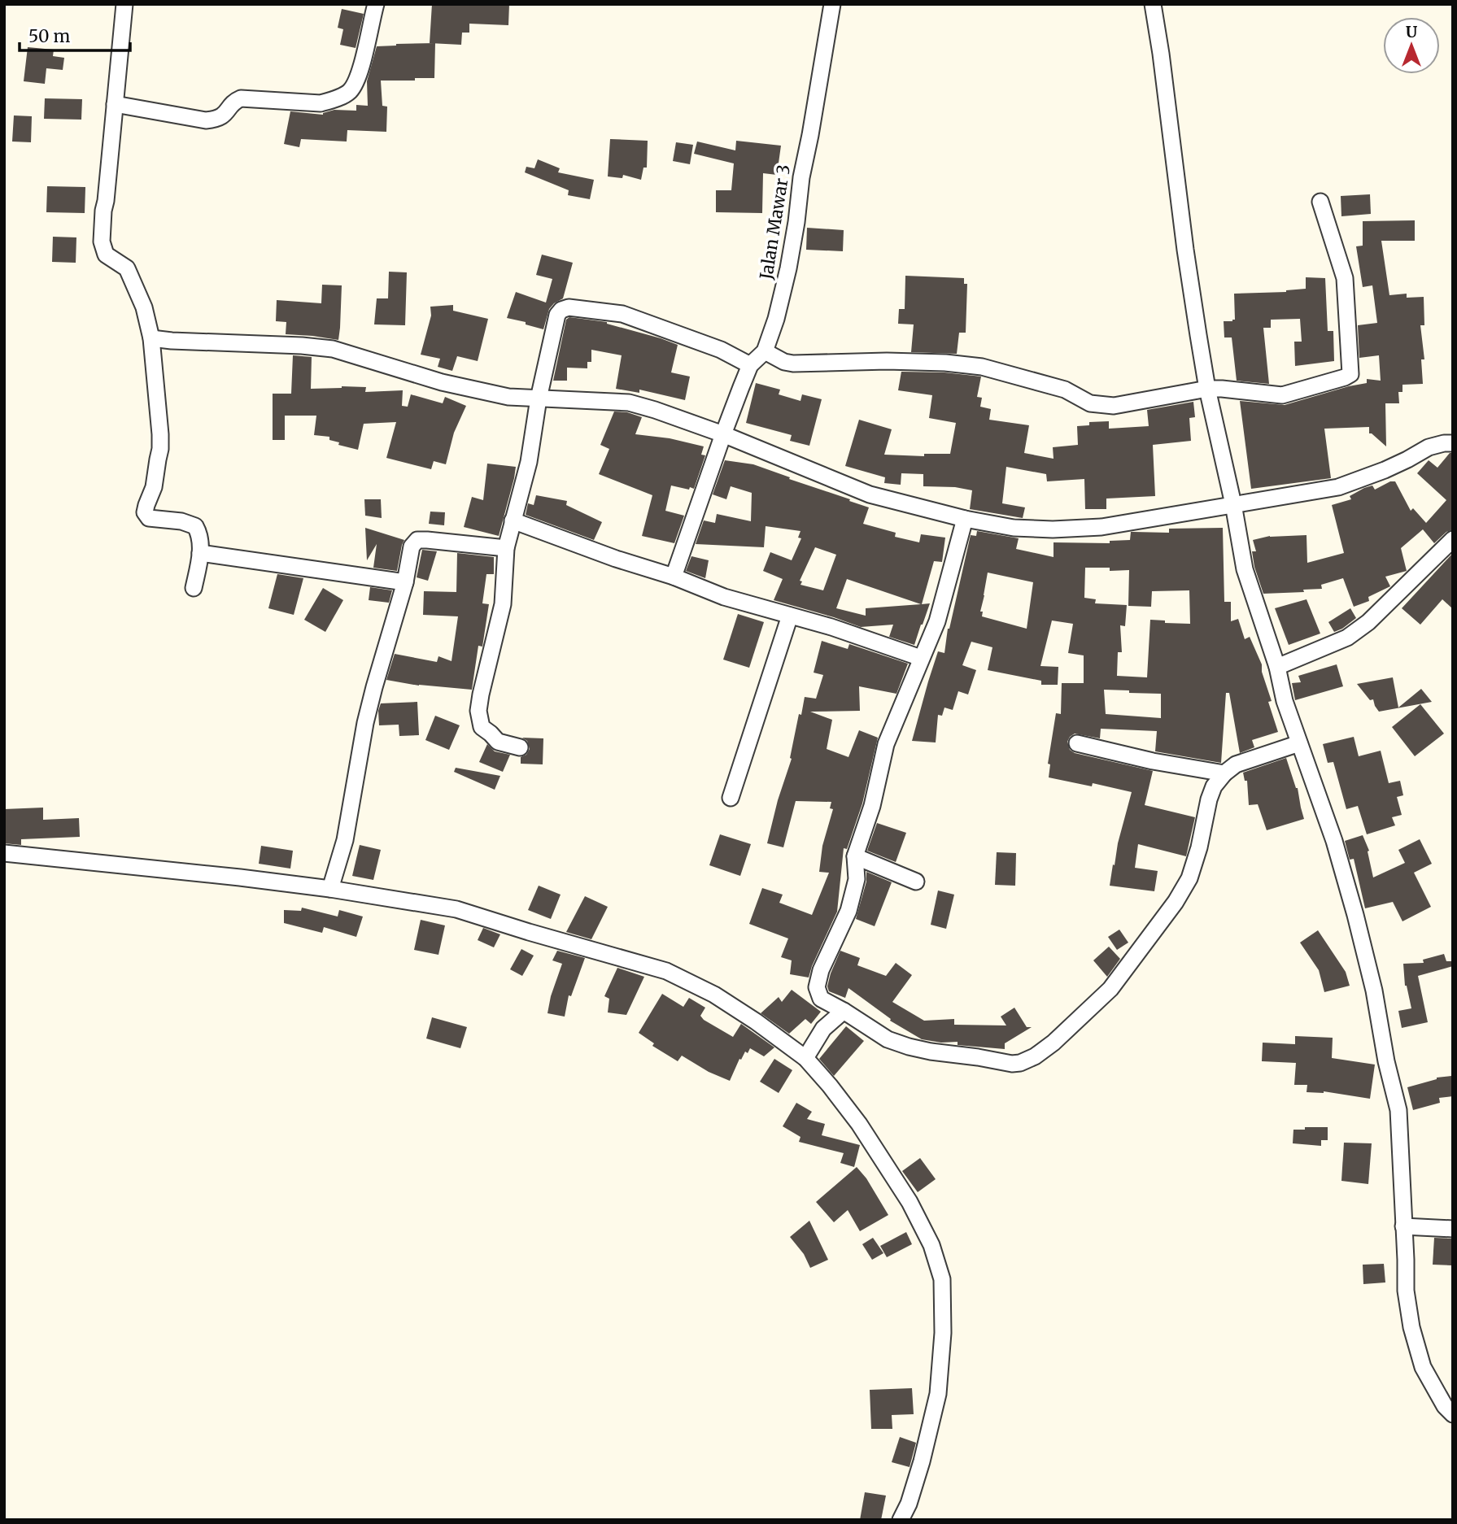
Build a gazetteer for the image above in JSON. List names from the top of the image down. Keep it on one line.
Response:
{"streets":{"street":["Jalan Mawar 3"]},"scale_bar":"50 m","north":"top"}
